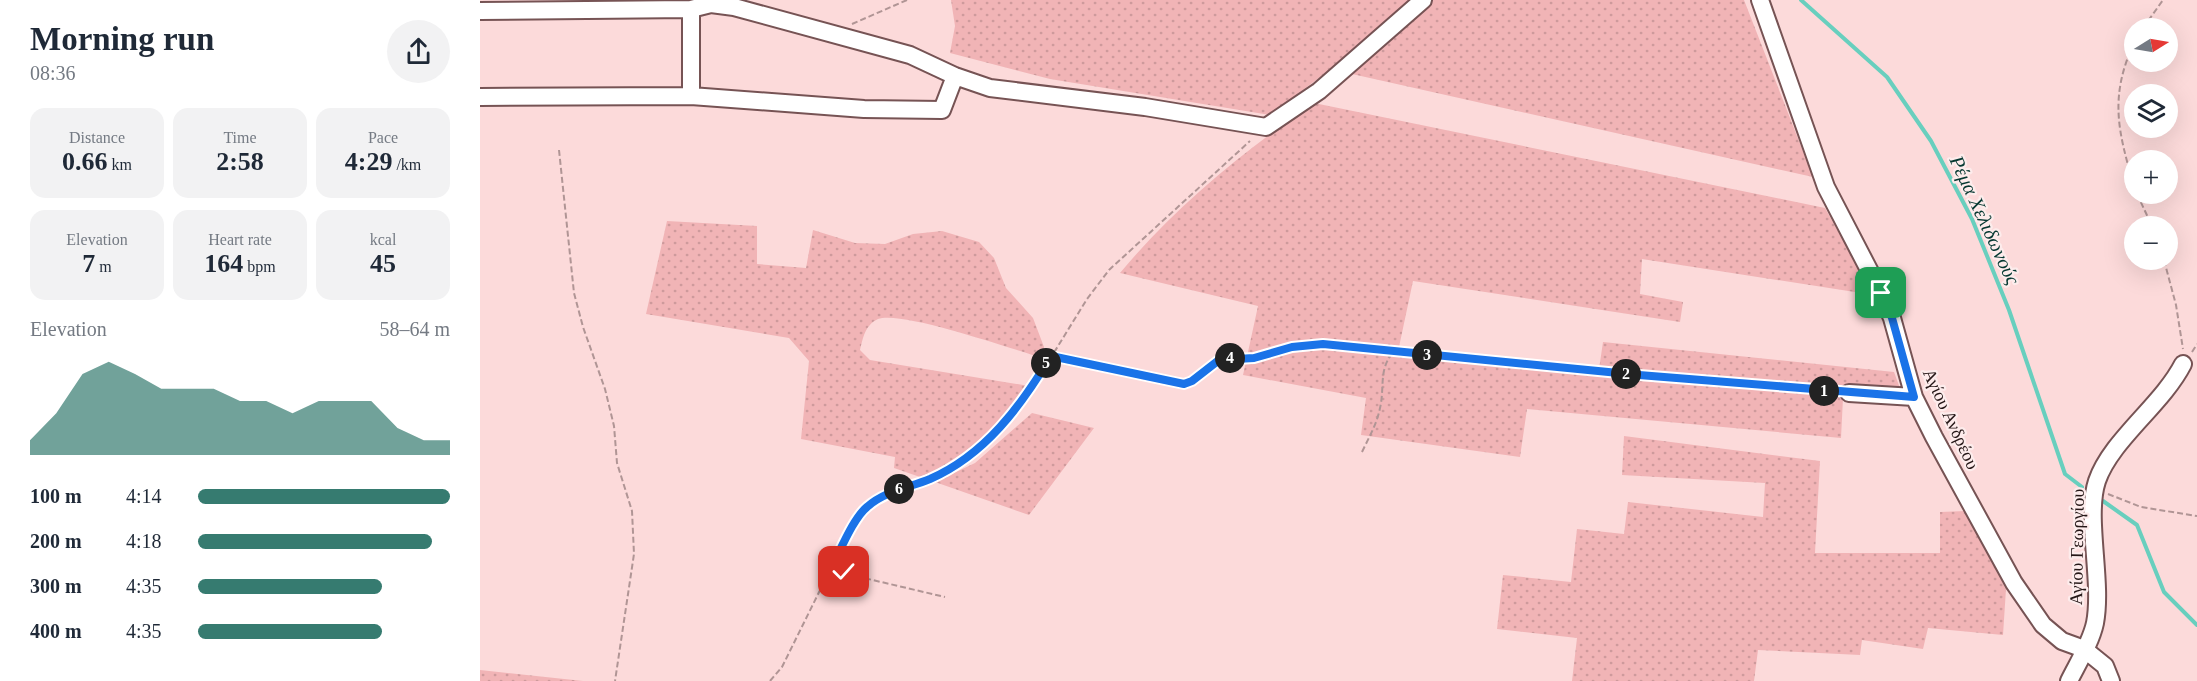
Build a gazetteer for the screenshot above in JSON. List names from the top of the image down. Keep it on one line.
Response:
{"streets":{"street":["Αγίου Ανδρέου","Αγίου Γεωργίου"]},"crossings":[["Αγίου Ανδρέου","Αγίου Γεωργίου"]],"water":["Ρέμα Χελιδωνούς"],"north":"right","page":{"heading":["Morning run","08:36"],"map_buttons":["+","−"],"stats":[["Distance","0.66 km"],["Time","2:58"],["Pace","4:29 /km"],["Elevation","7 m"],["Heart rate","164 bpm"],["kcal","45"]],"chart":["Elevation","58–64 m"],"pins":["3","4","5","2","1","6"],"list":[{"name":"100 m","note":"4:14"},{"name":"200 m","note":"4:18"},{"name":"300 m","note":"4:35"},{"name":"400 m","note":"4:35"}]}}
